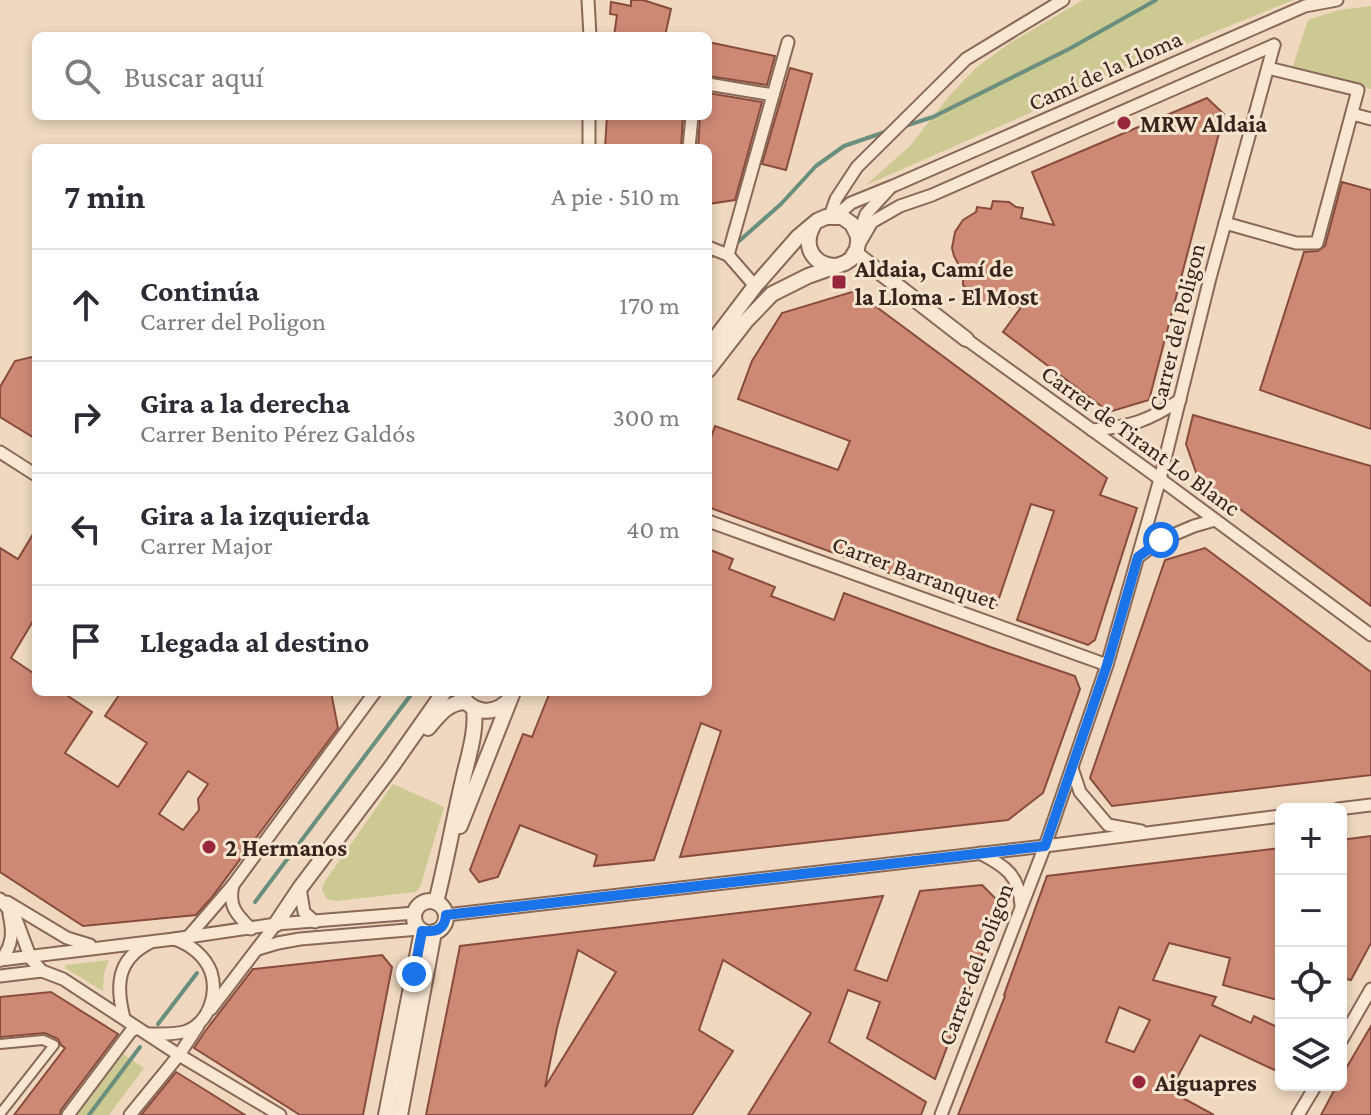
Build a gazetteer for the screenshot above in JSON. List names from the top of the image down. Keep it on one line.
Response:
{"streets":{"street":["Camí de la Lloma","Carrer del Poligon","Carrer de Tirant Lo Blanc","Carrer Barranquet"]},"crossings":[["Camí de la Lloma","Carrer del Poligon"],["Camí de la Lloma","Carrer de Tirant Lo Blanc"],["Carrer del Poligon","Carrer de Tirant Lo Blanc"],["Carrer del Poligon","Carrer Barranquet"]],"places":{"other":["MRW Aldaia","2 Hermanos","Aiguapres"],"transit":["Aldaia, Camí de la Lloma - El Most"]},"page":{"search":"Buscar aquí","heading":["7 min","A pie · 510 m"],"list":[["Continúa","Carrer del Poligon","170 m"],["Gira a la derecha","Carrer Benito Pérez Galdós","300 m"],["Gira a la izquierda","Carrer Major","40 m"],"Llegada al destino"],"map_buttons":["+","−"]}}
